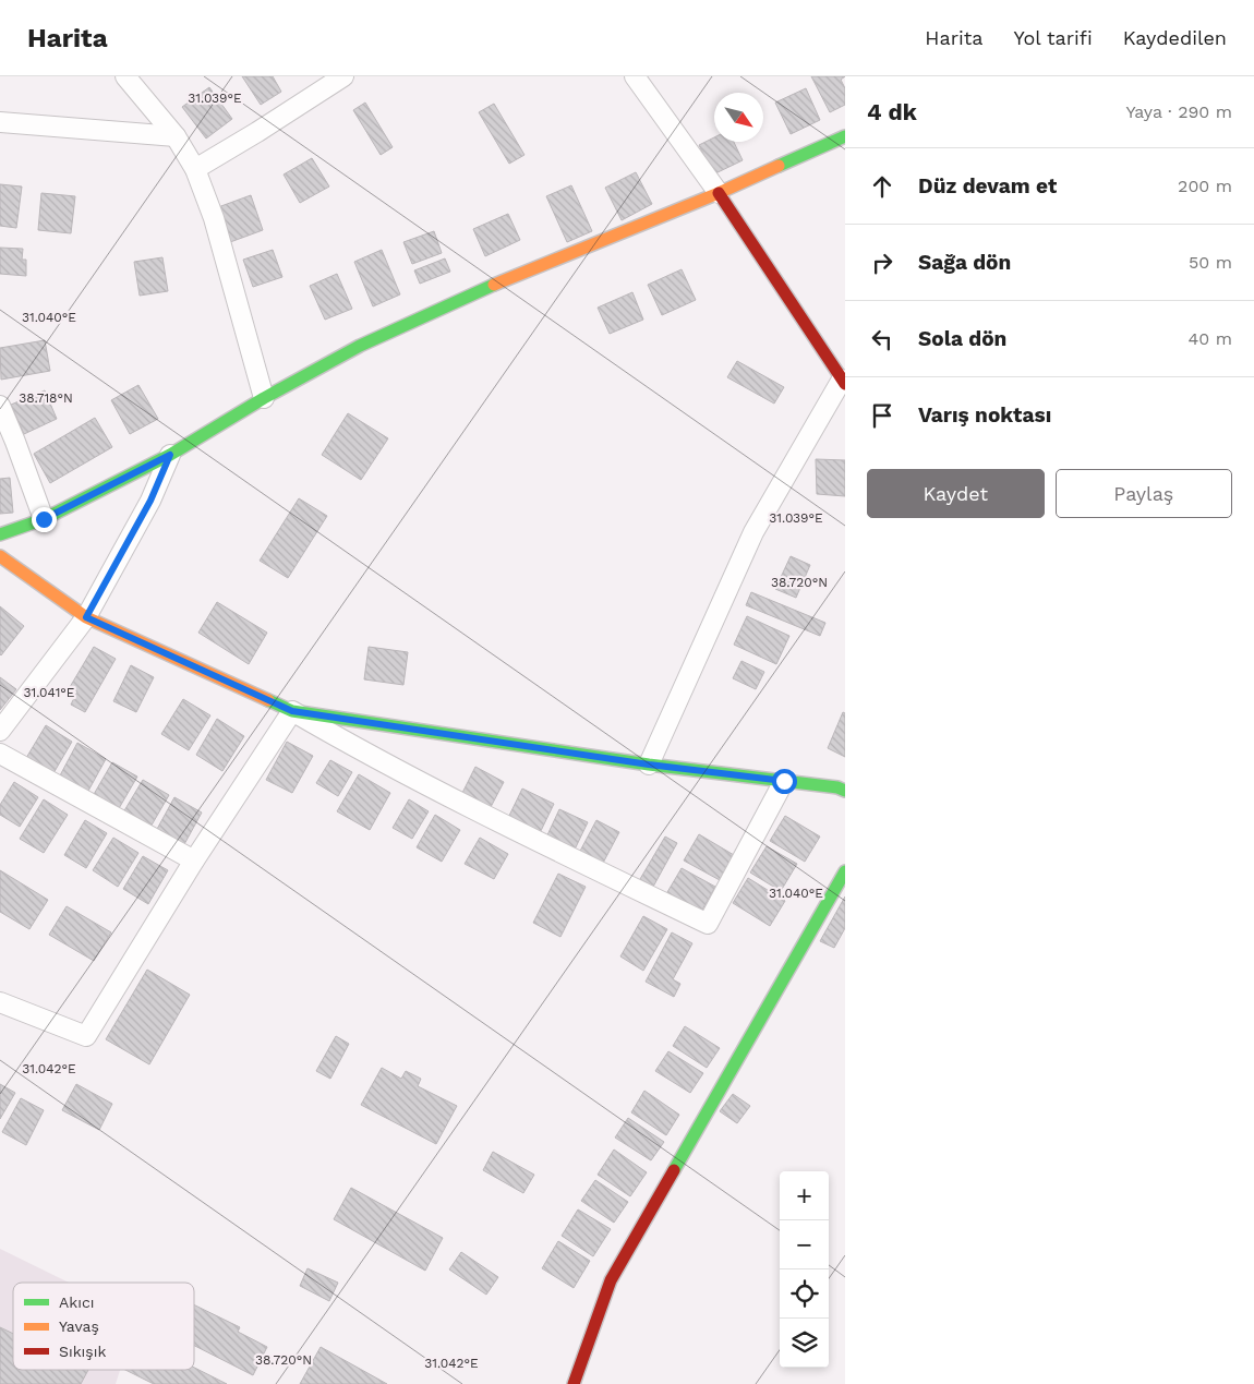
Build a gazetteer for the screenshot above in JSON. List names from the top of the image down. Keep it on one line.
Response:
{"legend":["Akıcı","Yavaş","Sıkışık"],"north":"bottom right","page":{"header":"Harita","nav":["Harita","Yol tarifi","Kaydedilen"],"heading":["4 dk","Yaya · 290 m"],"list":[["Düz devam et","200 m"],["Sağa dön","50 m"],["Sola dön","40 m"],"Varış noktası"],"buttons":["Kaydet","Paylaş"],"map_buttons":["+","−"]},"coordinates":["31.039°E","31.040°E","38.718°N","38.720°N","31.041°E","31.042°E"]}
